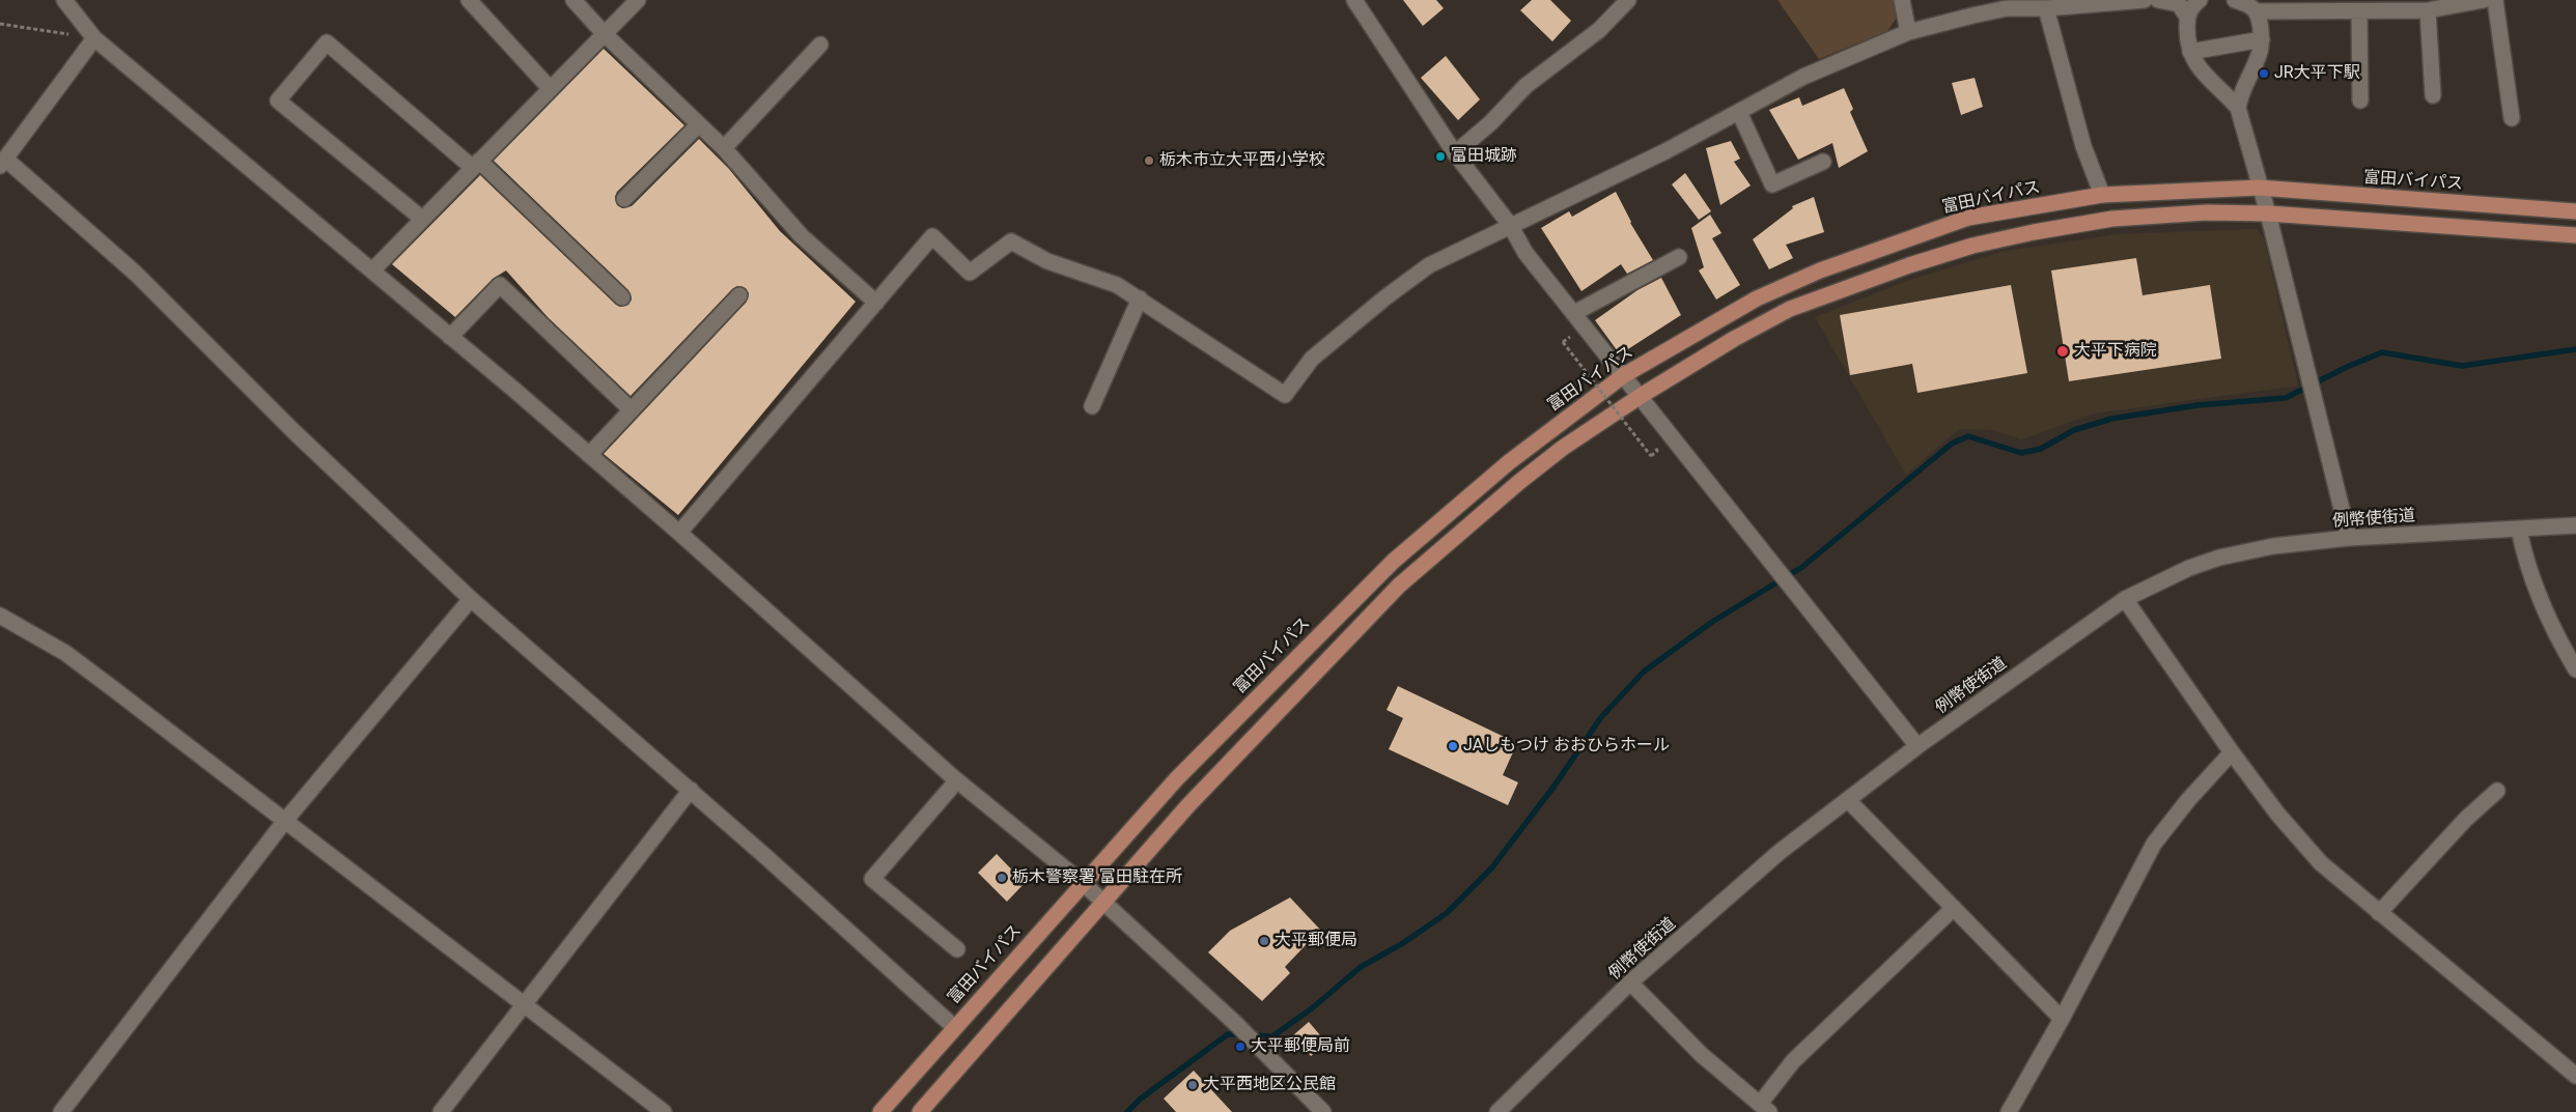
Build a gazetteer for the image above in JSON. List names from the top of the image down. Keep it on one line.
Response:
{"streets":{"main road":["富田バイパス"],"street":["例幣使街道"]},"places":["JR大平下駅","富田城跡","栃木市立大平西小学校","大平下病院","JAしもつけ おおひらホール","栃木警察署 富田駐在所","大平郵便局","大平郵便局前","大平西地区公民館"]}
